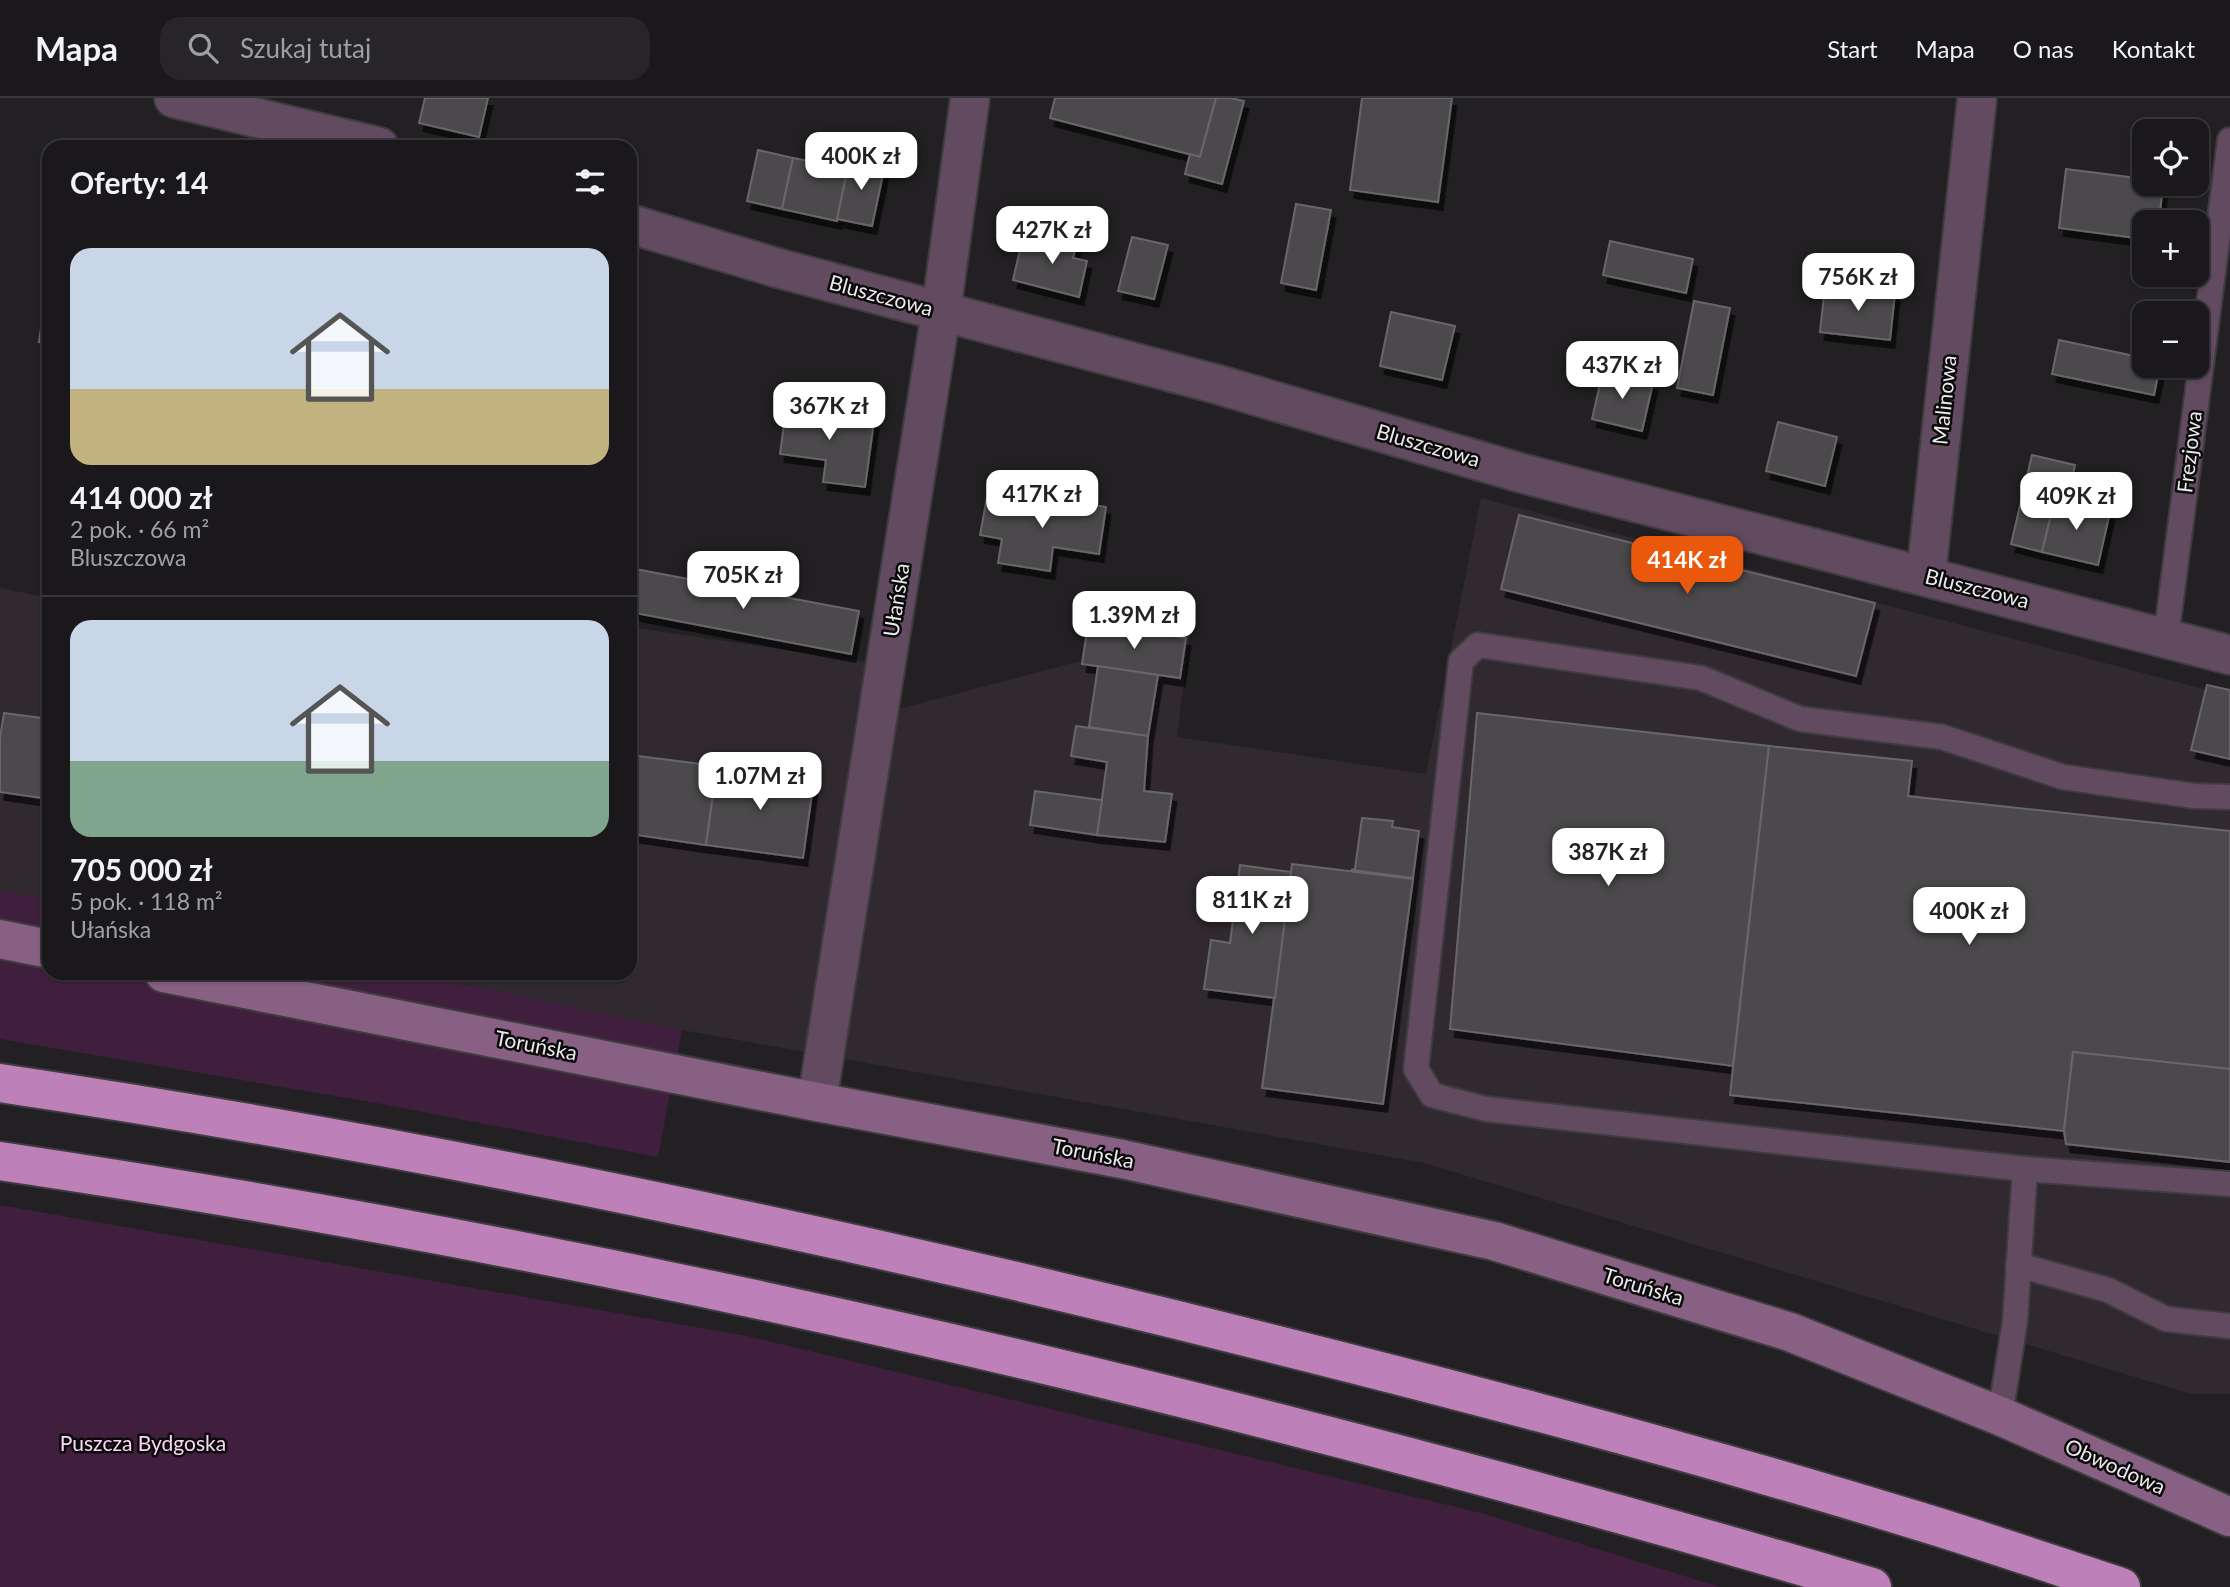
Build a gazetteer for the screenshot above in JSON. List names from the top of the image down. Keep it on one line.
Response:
{"streets":{"street":["Bluszczowa","Malinowa","Ułańska","Toruńska","Obwodowa"],"lane":["Frezjowa"]},"crossings":[["Bluszczowa","Malinowa"],["Bluszczowa","Frezjowa"],["Bluszczowa","Ułańska"],["Ułańska","Toruńska"],["Toruńska","Obwodowa"]],"parks":["Puszcza Bydgoska"],"page":{"header":"Mapa","search":"Szukaj tutaj","nav":["Start","Mapa","O nas","Kontakt"],"map_buttons":["+","−"],"price":["400K zł","427K zł","756K zł","437K zł","367K zł","417K zł","409K zł","414K zł","705K zł","1.39M zł","1.07M zł","387K zł","811K zł","400K zł"],"heading":"Oferty: 14","list":[{"name":"414 000 zł","note":"2 pok. · 66 m² · Bluszczowa"},{"name":"705 000 zł","note":"5 pok. · 118 m² · Ułańska"}]}}
